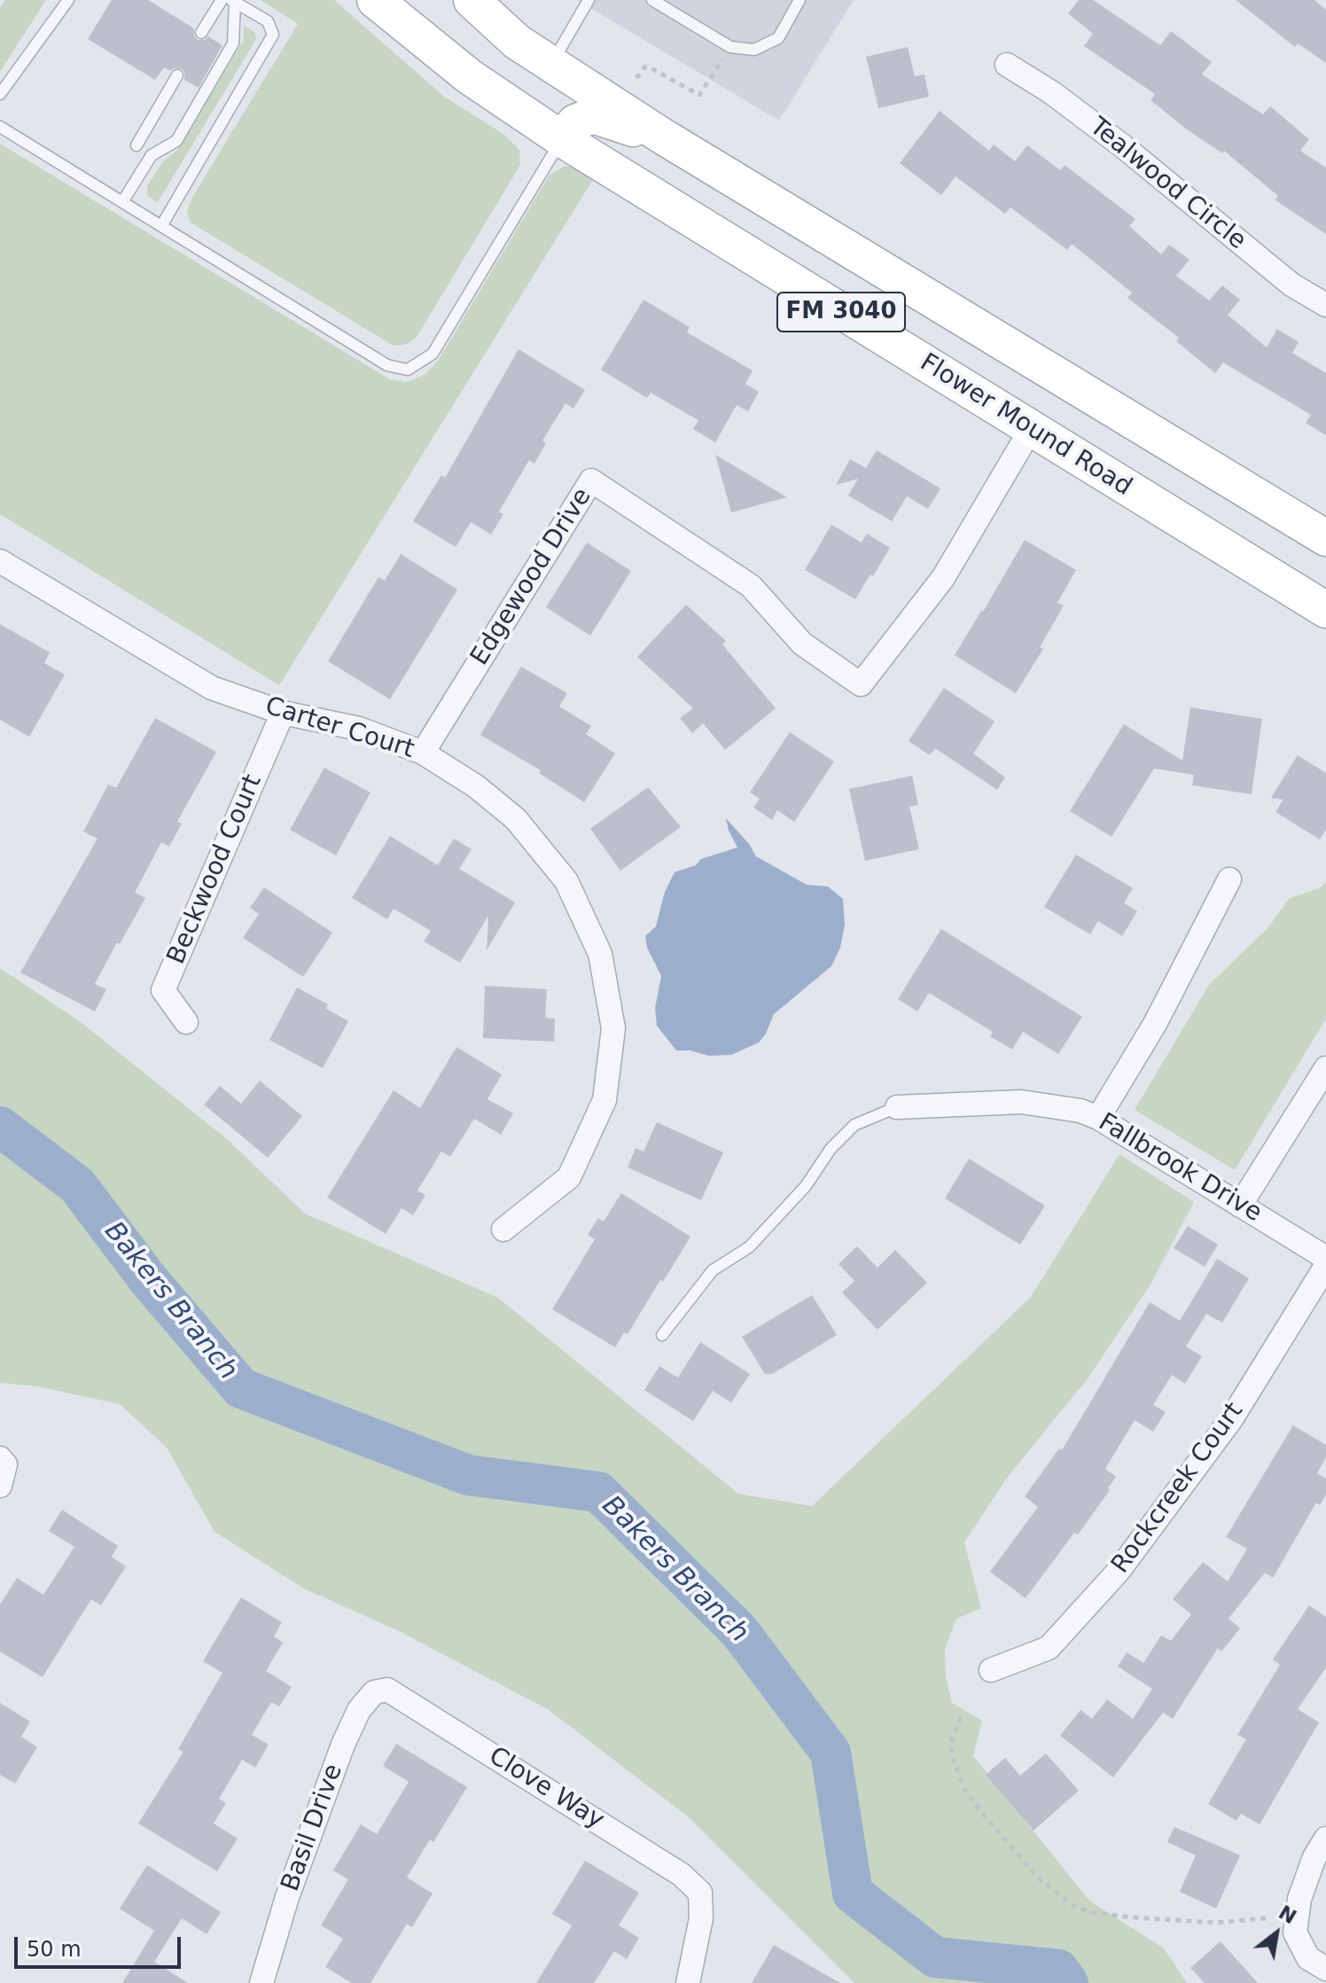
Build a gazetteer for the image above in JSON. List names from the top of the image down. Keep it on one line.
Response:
{"streets":{"main road":["FM 3040","Flower Mound Road"],"street":["Tealwood Circle","Edgewood Drive","Carter Court","Beckwood Court","Fallbrook Drive","Rockcreek Court","Clove Way","Basil Drive"]},"crossings":[["Flower Mound Road","Edgewood Drive"],["Edgewood Drive","Carter Court"],["Carter Court","Beckwood Court"],["Clove Way","Basil Drive"]],"water":["Bakers Branch"],"scale_bar":"50 m","north":"top right"}
